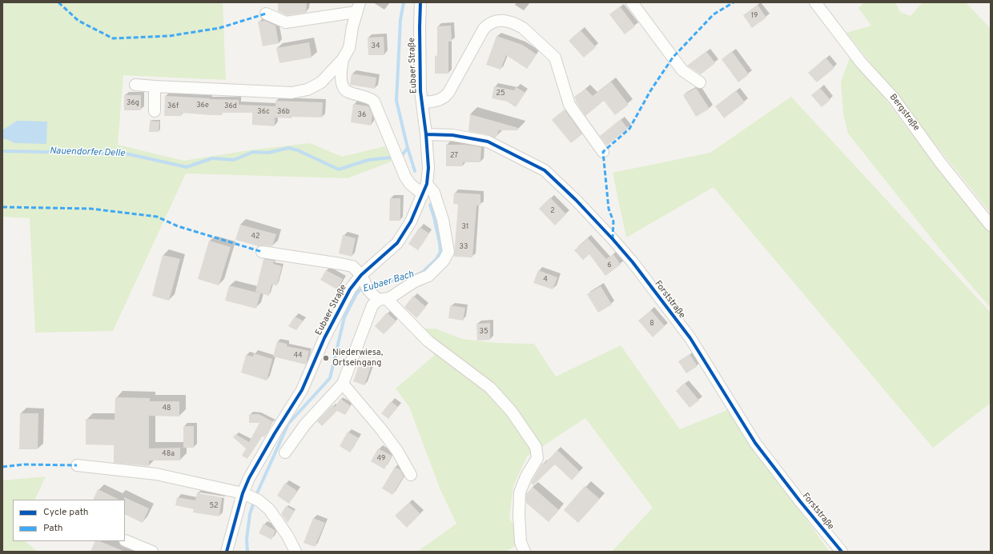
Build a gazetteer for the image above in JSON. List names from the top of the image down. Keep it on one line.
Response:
{"streets":{"street":["Eubaer Straße","Bergstraße","Forststraße"]},"crossings":[["Eubaer Straße","Forststraße"]],"water":["Nauendorfer Delle","Eubaer Bach"],"places":["Niederwiesa, Ortseingang"],"house_numbers":["19","34","25","36g","36e","36f","36d","36c","36b","36","27","2","31","42","33","6","4","8","35","44","48","48a","49","52"],"legend":["Cycle path","Path"]}
